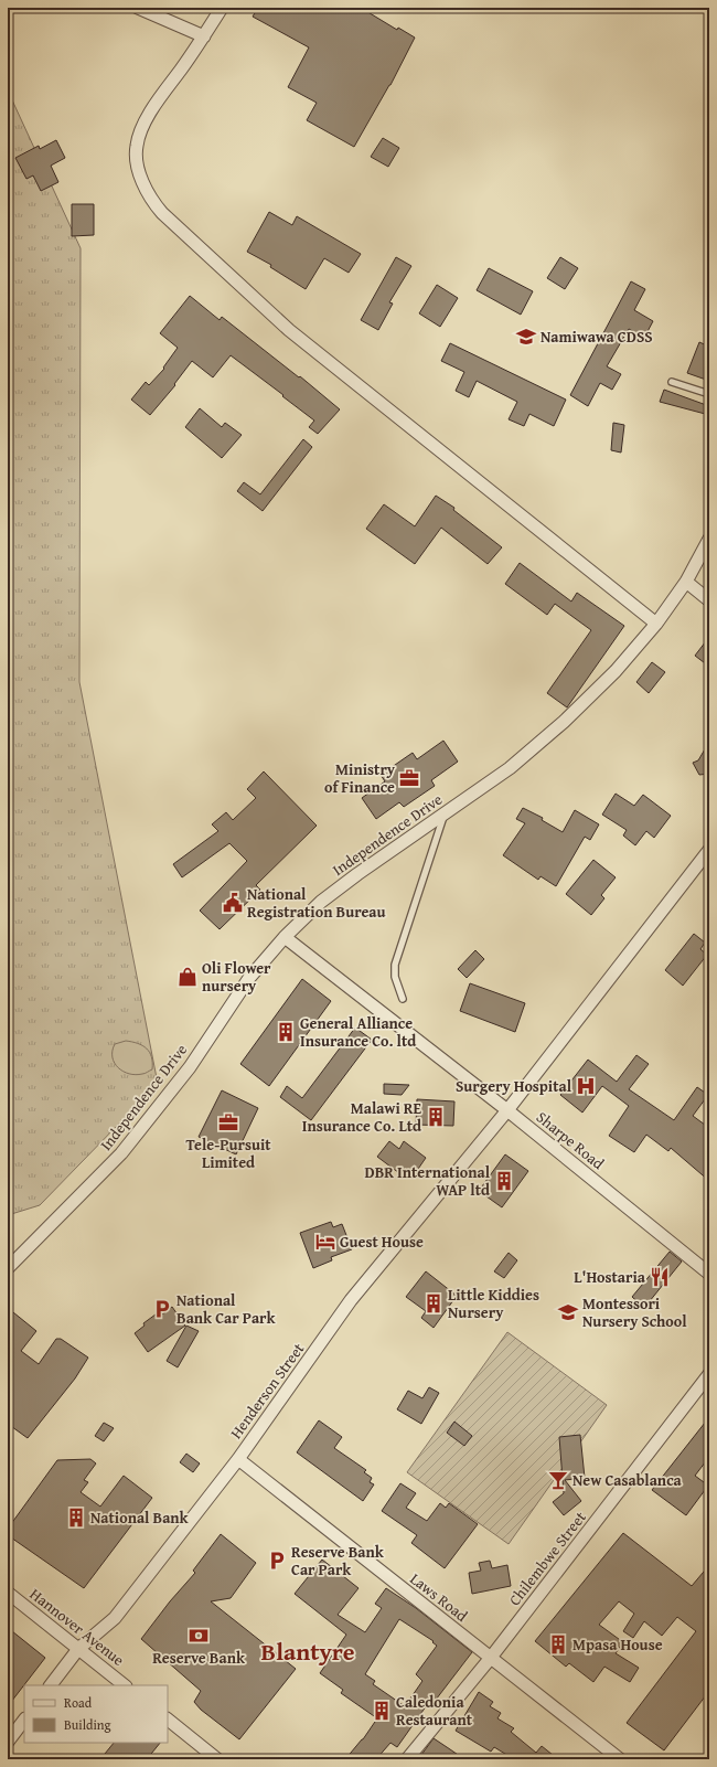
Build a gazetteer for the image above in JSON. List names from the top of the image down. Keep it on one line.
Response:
{"streets":{"street":["Independence Drive","Sharpe Road","Henderson Street","Chilembwe Street","Laws Road","Hannover Avenue"]},"crossings":[["Independence Drive","Sharpe Road"],["Sharpe Road","Henderson Street"],["Henderson Street","Laws Road"],["Henderson Street","Hannover Avenue"],["Chilembwe Street","Laws Road"]],"districts":["Blantyre"],"places":{"school or university":["Namiwawa CDSS","Montessori Nursery School"],"office":["Ministry of Finance","Tele-Pursuit Limited"],"public building":["National Registration Bureau"],"shop":["Oli Flower nursery"],"building":["General Alliance Insurance Co. ltd","Malawi RE Insurance Co. Ltd","DBR International WAP ltd","Little Kiddies Nursery","National Bank","Mpasa House","Caledonia Restaurant"],"hospital":["Surgery Hospital"],"hotel":["Guest House"],"restaurant":["L'Hostaria"],"parking":["National Bank Car Park","Reserve Bank Car Park"],"bar":["New Casablanca"],"bank":["Reserve Bank"]},"legend":["Road","Building"]}
